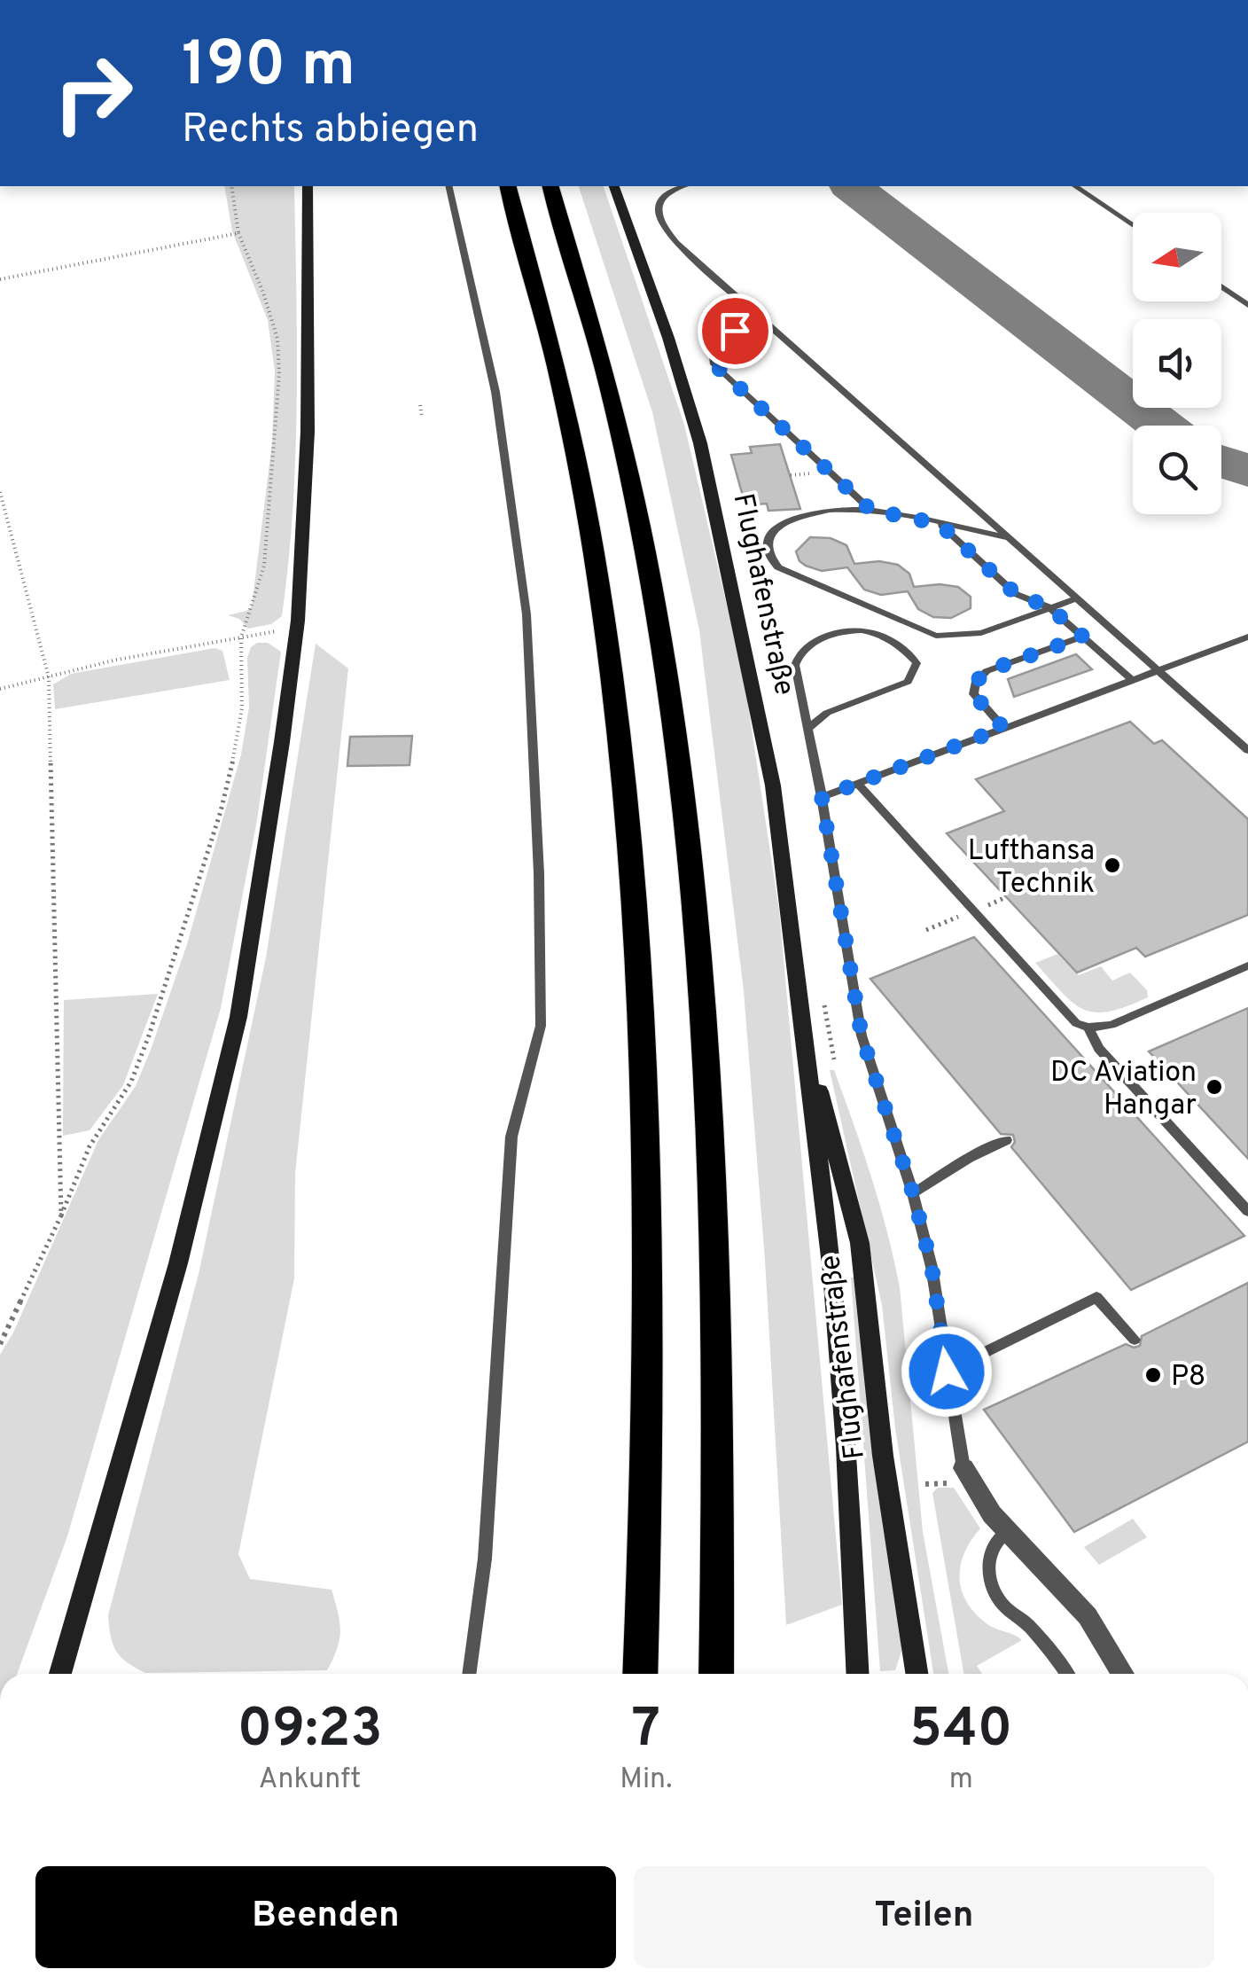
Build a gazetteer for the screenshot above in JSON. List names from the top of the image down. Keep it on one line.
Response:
{"streets":{"main road":["Flughafenstraße"]},"places":["Lufthansa Technik","DC Aviation Hangar","P8"],"north":"left","page":{"turn":["190 m","Rechts abbiegen"],"eta":["09:23","Ankunft","7","Min.","540","m"],"buttons":["Beenden","Teilen"]}}
